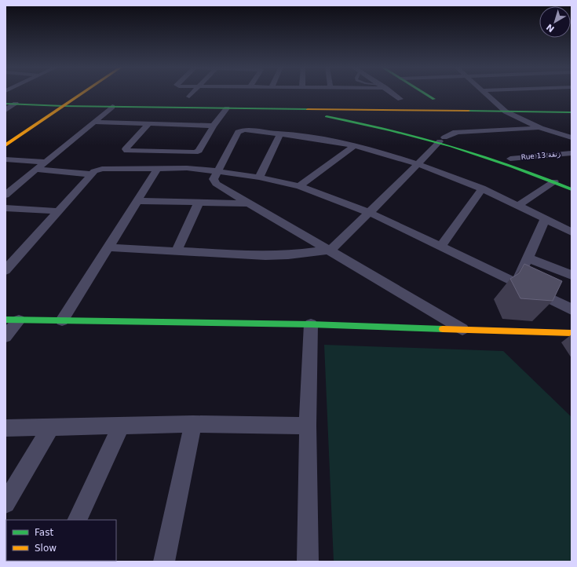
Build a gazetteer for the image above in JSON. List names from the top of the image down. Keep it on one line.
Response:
{"streets":{"street":["Rue 13 زنقة"]},"legend":["Fast","Slow"],"north":"bottom left"}
